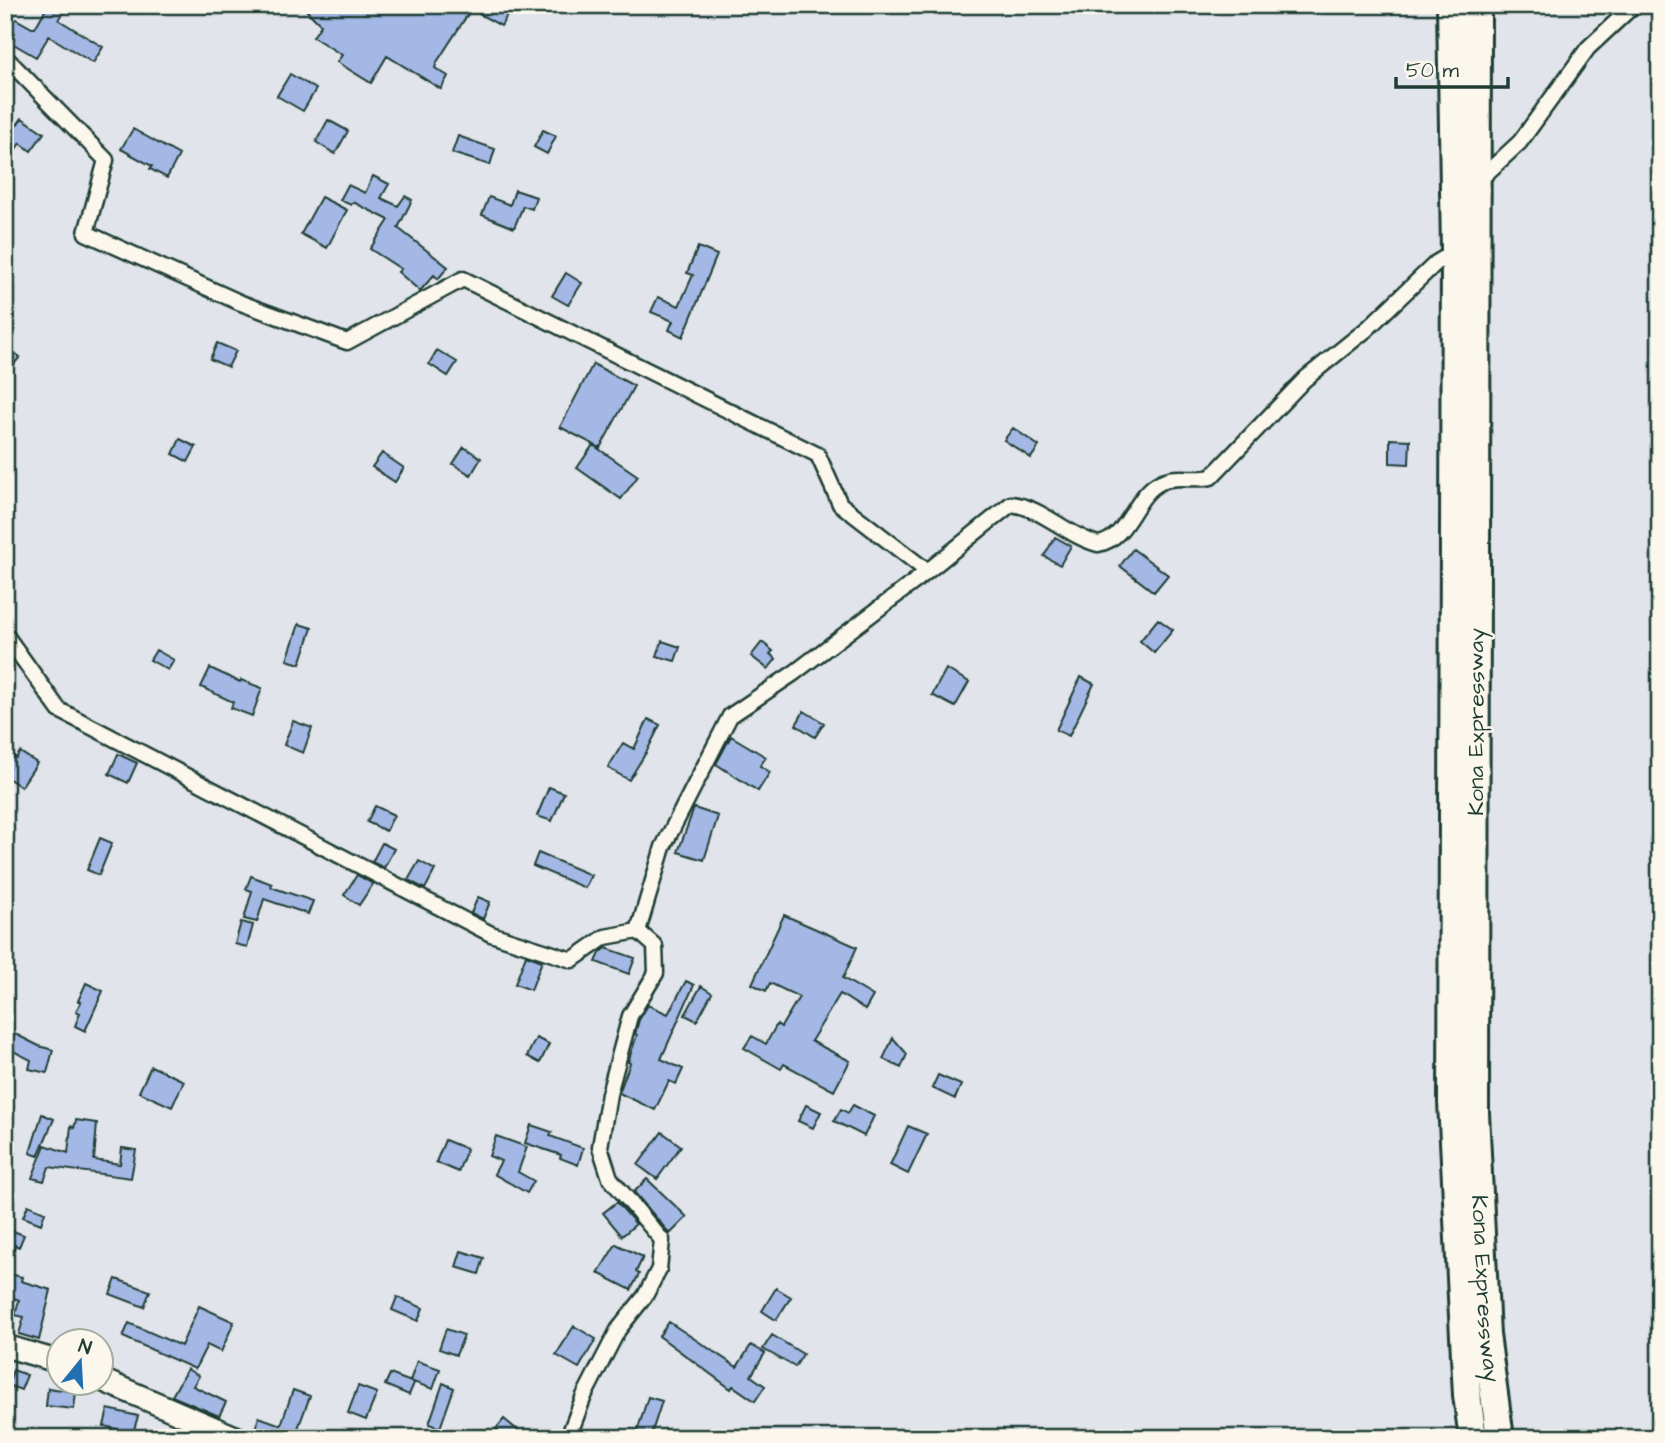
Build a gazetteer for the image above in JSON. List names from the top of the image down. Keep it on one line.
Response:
{"streets":{"highway":["Kona Expressway"]},"scale_bar":"50 m","north":"top"}
